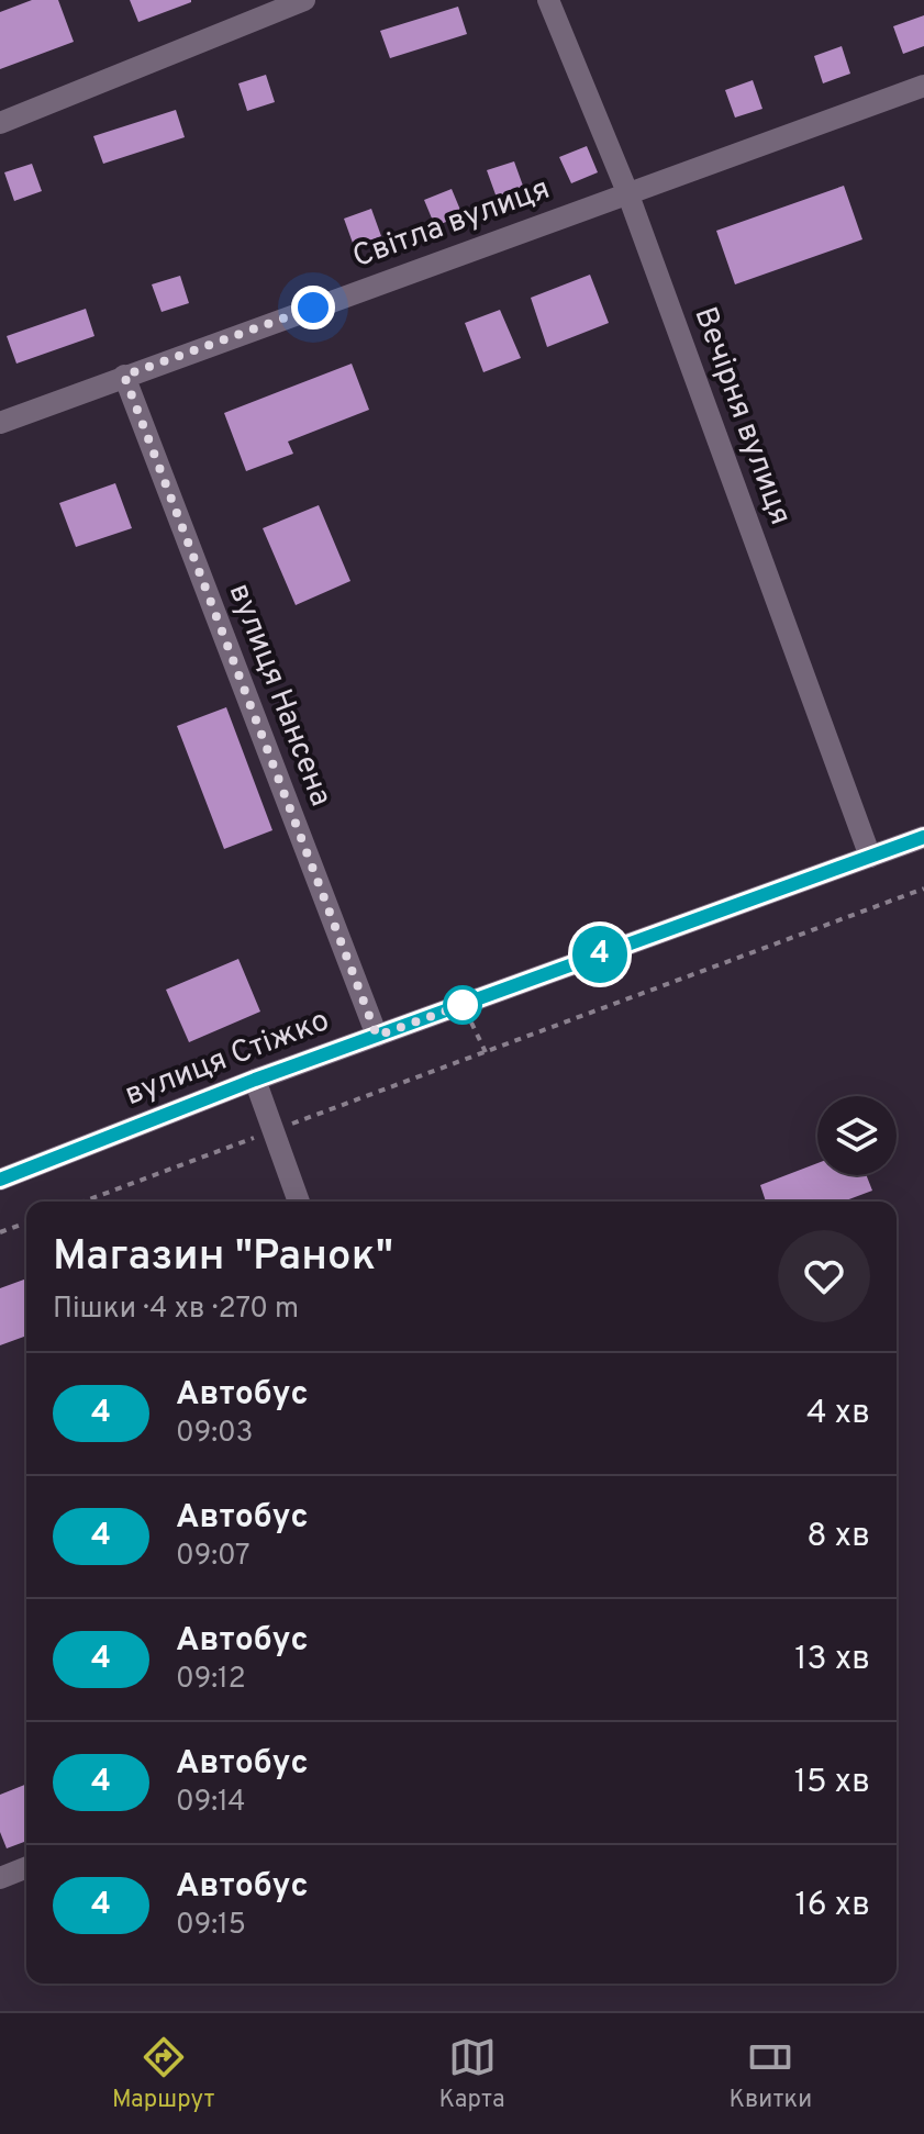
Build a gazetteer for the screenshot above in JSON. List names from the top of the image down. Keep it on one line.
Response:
{"streets":{"street":["Світла вулиця","Вечірня вулиця","вулиця Нансена","вулиця Стіжко"]},"crossings":[["Світла вулиця","Вечірня вулиця"],["Світла вулиця","вулиця Нансена"],["Вечірня вулиця","вулиця Стіжко"],["вулиця Нансена","вулиця Стіжко"]],"lines":["bus line 4"],"page":{"on_map":"4","heading":["Магазин \"Ранок\"","Пішки · 4 хв · 270 m"],"list":[{"mark":"4","name":"Автобус","note":"09:03","value":"4 хв"},{"mark":"4","name":"Автобус","note":"09:07","value":"8 хв"},{"mark":"4","name":"Автобус","note":"09:12","value":"13 хв"},{"mark":"4","name":"Автобус","note":"09:14","value":"15 хв"},{"mark":"4","name":"Автобус","note":"09:15","value":"16 хв"}],"tabs":["Маршрут","Карта","Квитки"]}}
